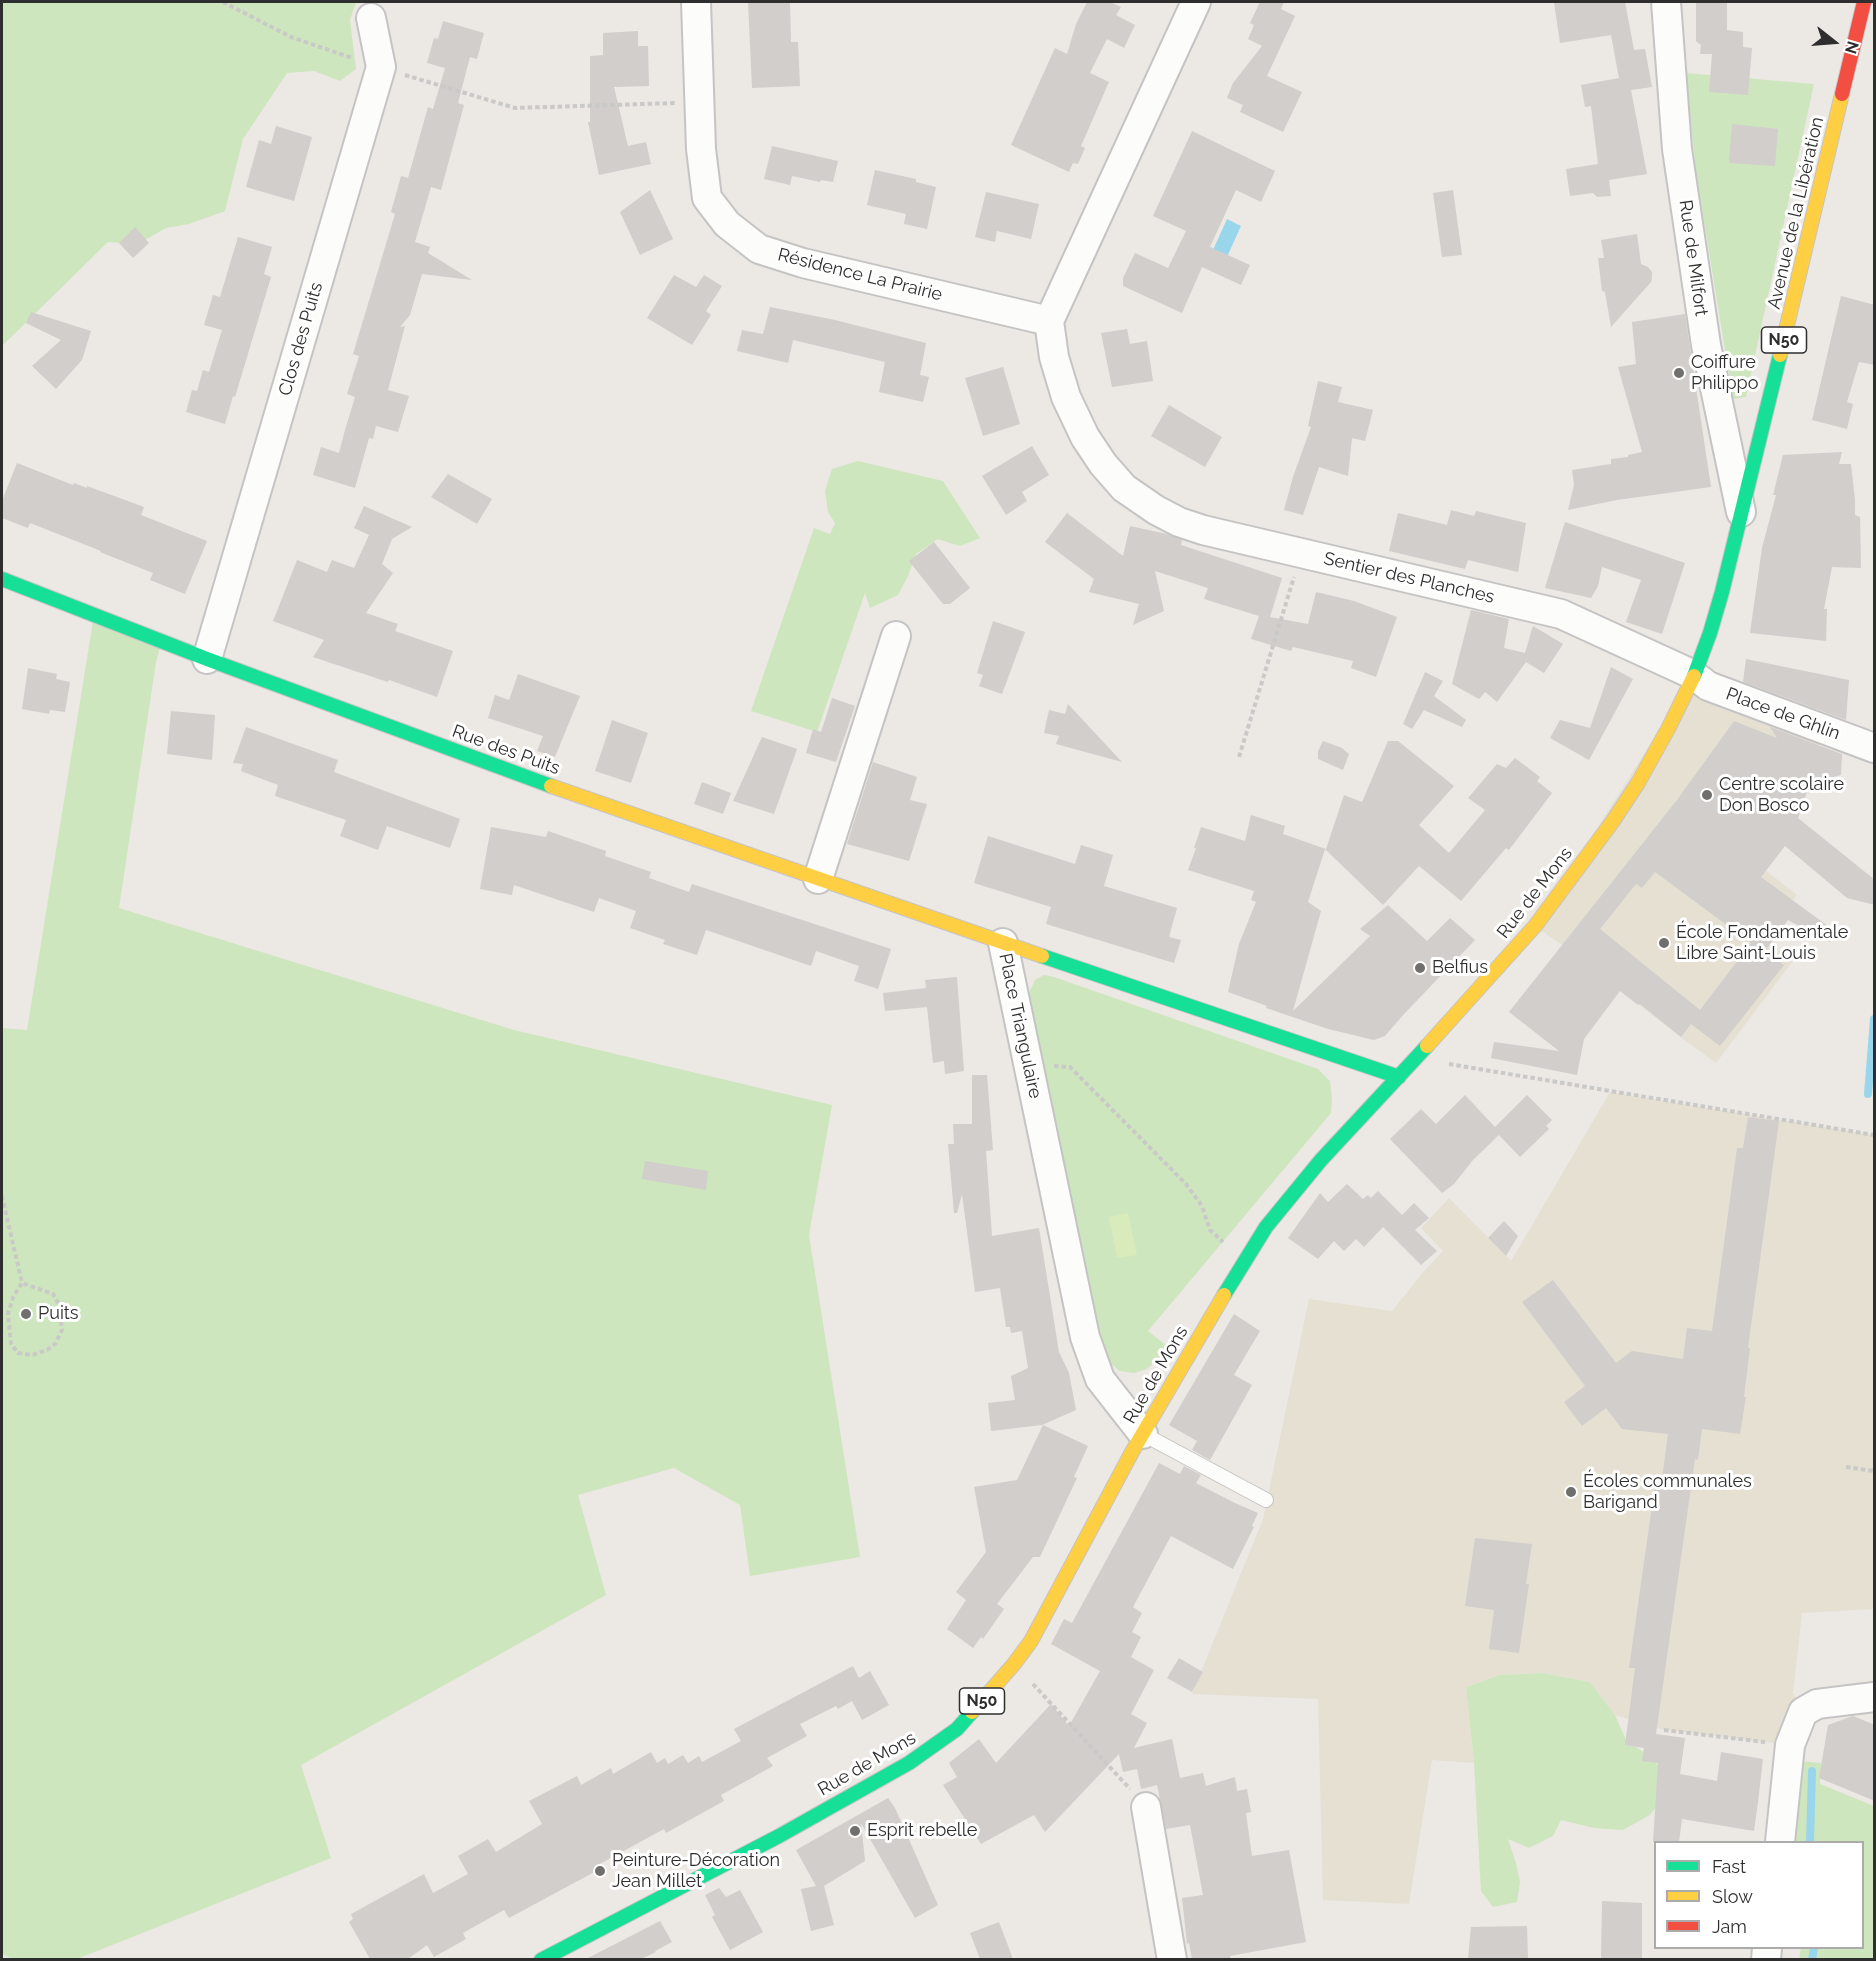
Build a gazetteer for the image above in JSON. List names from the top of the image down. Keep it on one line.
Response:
{"streets":{"main road":["Avenue de la Libération","N50","Rue des Puits","Rue de Mons","Place Triangulaire"],"street":["Rue de Milfort","Résidence La Prairie","Clos des Puits","Sentier des Planches","Place de Ghlin"]},"crossings":[["Avenue de la Libération","Rue de Milfort"],["Avenue de la Libération","Sentier des Planches"],["Avenue de la Libération","Place de Ghlin"],["Avenue de la Libération","Rue de Mons"],["Résidence La Prairie","Sentier des Planches"],["Clos des Puits","Rue des Puits"],["Sentier des Planches","Place de Ghlin"],["Sentier des Planches","Rue de Mons"],["Place de Ghlin","Rue de Mons"],["Rue des Puits","Place Triangulaire"],["Rue de Mons","Place Triangulaire"]],"places":["Coiffure Philippo","Centre scolaire Don Bosco","École Fondamentale Libre Saint-Louis","Belfius","Puits","Écoles communales Barigand","Esprit rebelle","Peinture-Décoration Jean Millet"],"legend":["Fast","Slow","Jam"],"north":"right"}
